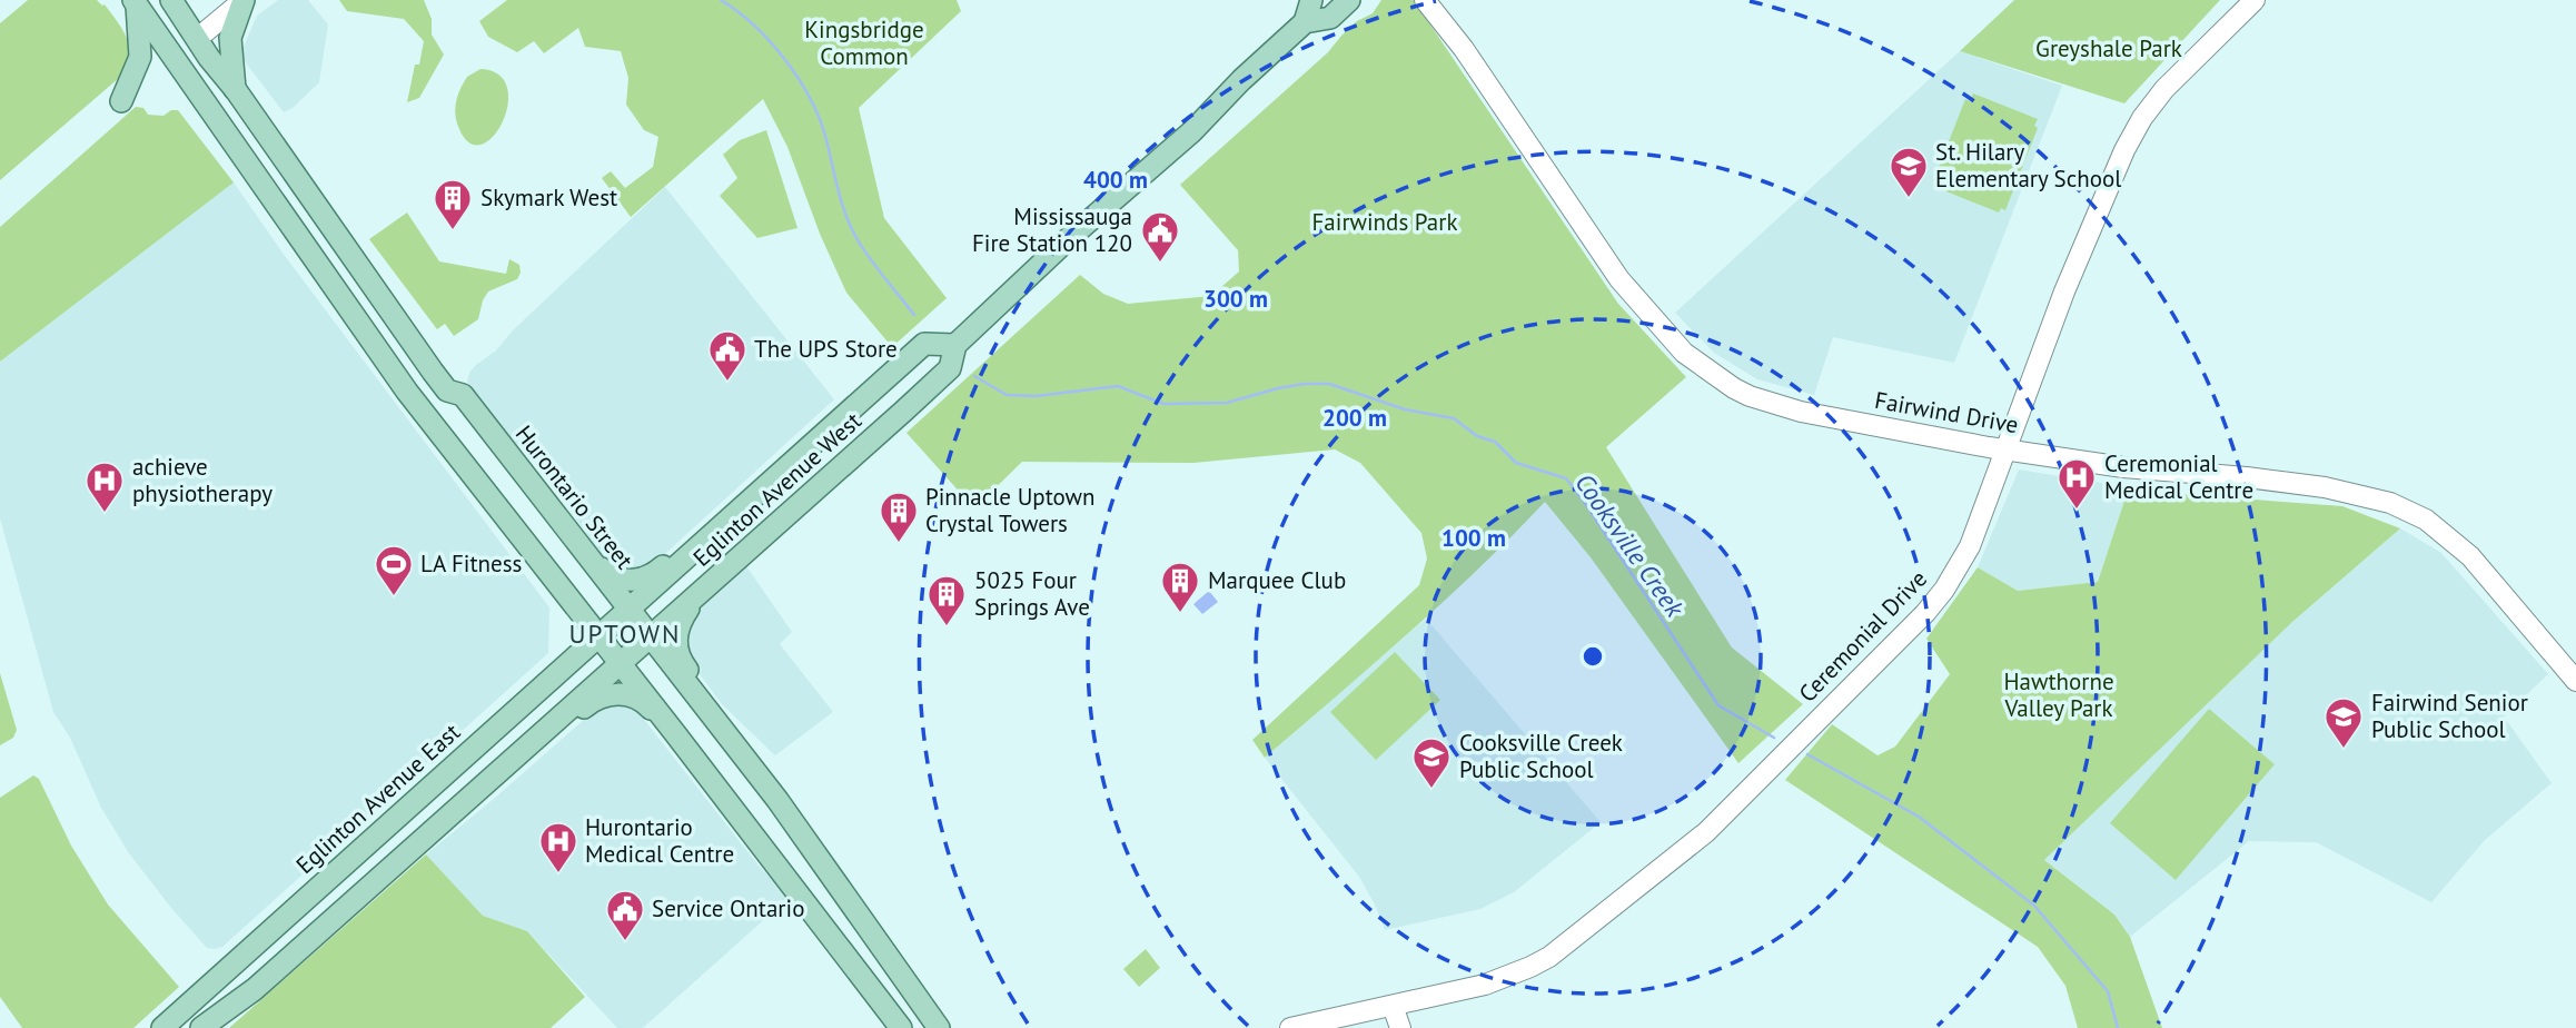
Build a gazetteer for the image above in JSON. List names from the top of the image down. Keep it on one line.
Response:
{"streets":{"main road":["Eglinton Avenue West","Hurontario Street","Eglinton Avenue East"],"street":["Fairwind Drive","Ceremonial Drive"]},"crossings":[["Fairwind Drive","Ceremonial Drive"],["Eglinton Avenue West","Hurontario Street"],["Eglinton Avenue West","Eglinton Avenue East"],["Hurontario Street","Eglinton Avenue East"]],"districts":["UPTOWN"],"water":["Cooksville Creek"],"parks":["Kingsbridge Common","Greyshale Park","Fairwinds Park","Hawthorne Valley Park"],"places":{"school or university":["St. Hilary Elementary School","Fairwind Senior Public School","Cooksville Creek Public School"],"building":["Skymark West","Pinnacle Uptown Crystal Towers","Marquee Club","5025 Four Springs Ave"],"public building":["Mississauga Fire Station 120","The UPS Store","Service Ontario"],"hospital":["Ceremonial Medical Centre","achieve physiotherapy","Hurontario Medical Centre"],"sports":["LA Fitness"]},"rings":["400 m","300 m","200 m","100 m"]}
